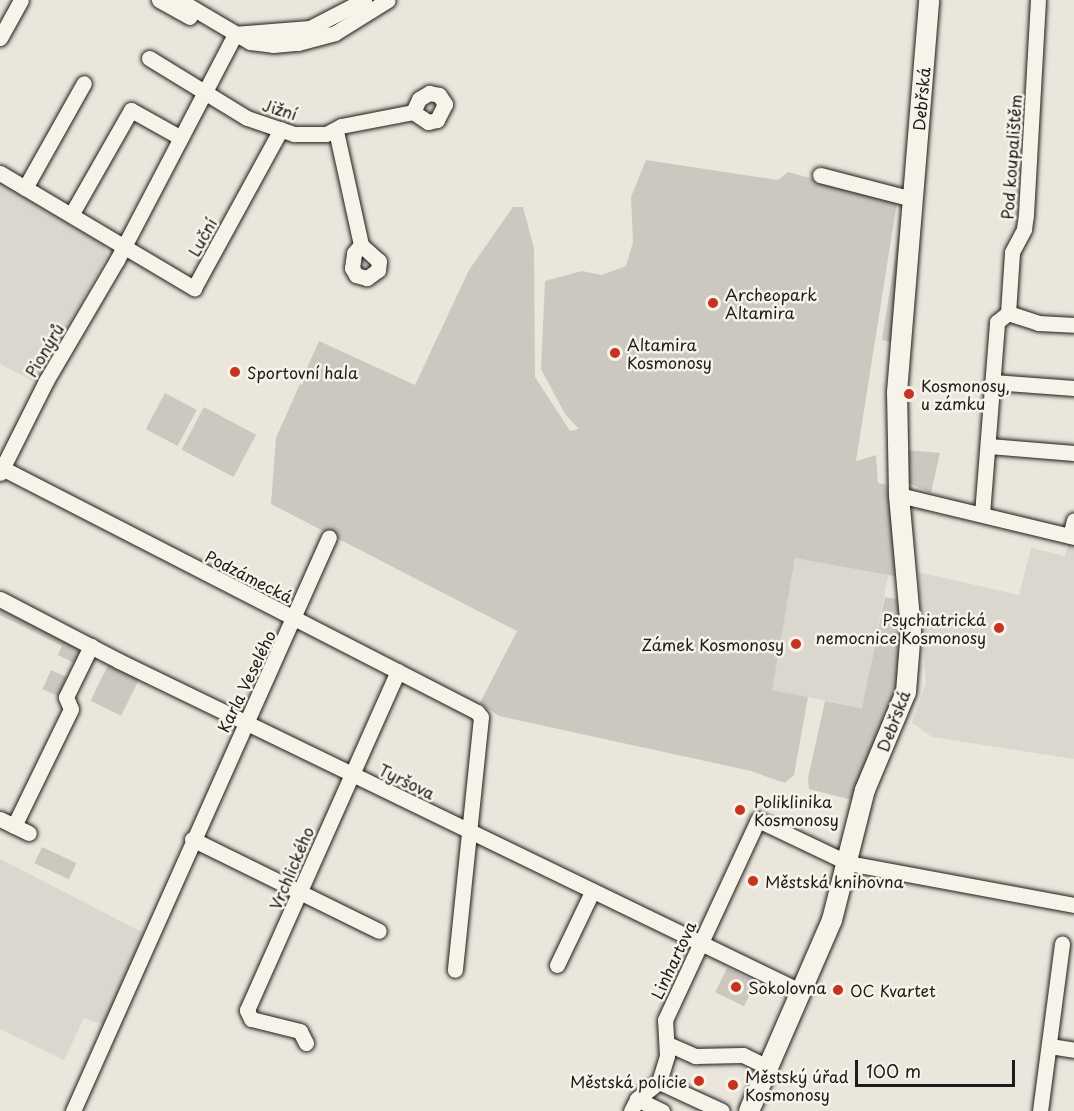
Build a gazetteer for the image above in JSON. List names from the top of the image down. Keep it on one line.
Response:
{"streets":{"main road":["Debřská"],"street":["Jižní","Pod koupalištěm","Luční","Pionýrů","Podzámecká","Karla Veselého","Tyršova","Vrchlického","Linhartova"]},"crossings":[["Debřská","Tyršova"],["Debřská","Linhartova"],["Jižní","Luční"],["Jižní","Pionýrů"],["Luční","Pionýrů"],["Pionýrů","Podzámecká"],["Podzámecká","Karla Veselého"],["Podzámecká","Tyršova"],["Podzámecká","Vrchlického"],["Karla Veselého","Tyršova"],["Tyršova","Vrchlického"],["Tyršova","Linhartova"]],"places":["Archeopark Altamira","Altamira Kosmonosy","Sportovní hala","Kosmonosy, u zámku","Psychiatrická nemocnice Kosmonosy","Zámek Kosmonosy","Poliklinika Kosmonosy","Městská knihovna","Sokolovna","OC Kvartet","Městská policie","Městský úřad Kosmonosy"],"scale_bar":"100 m"}
